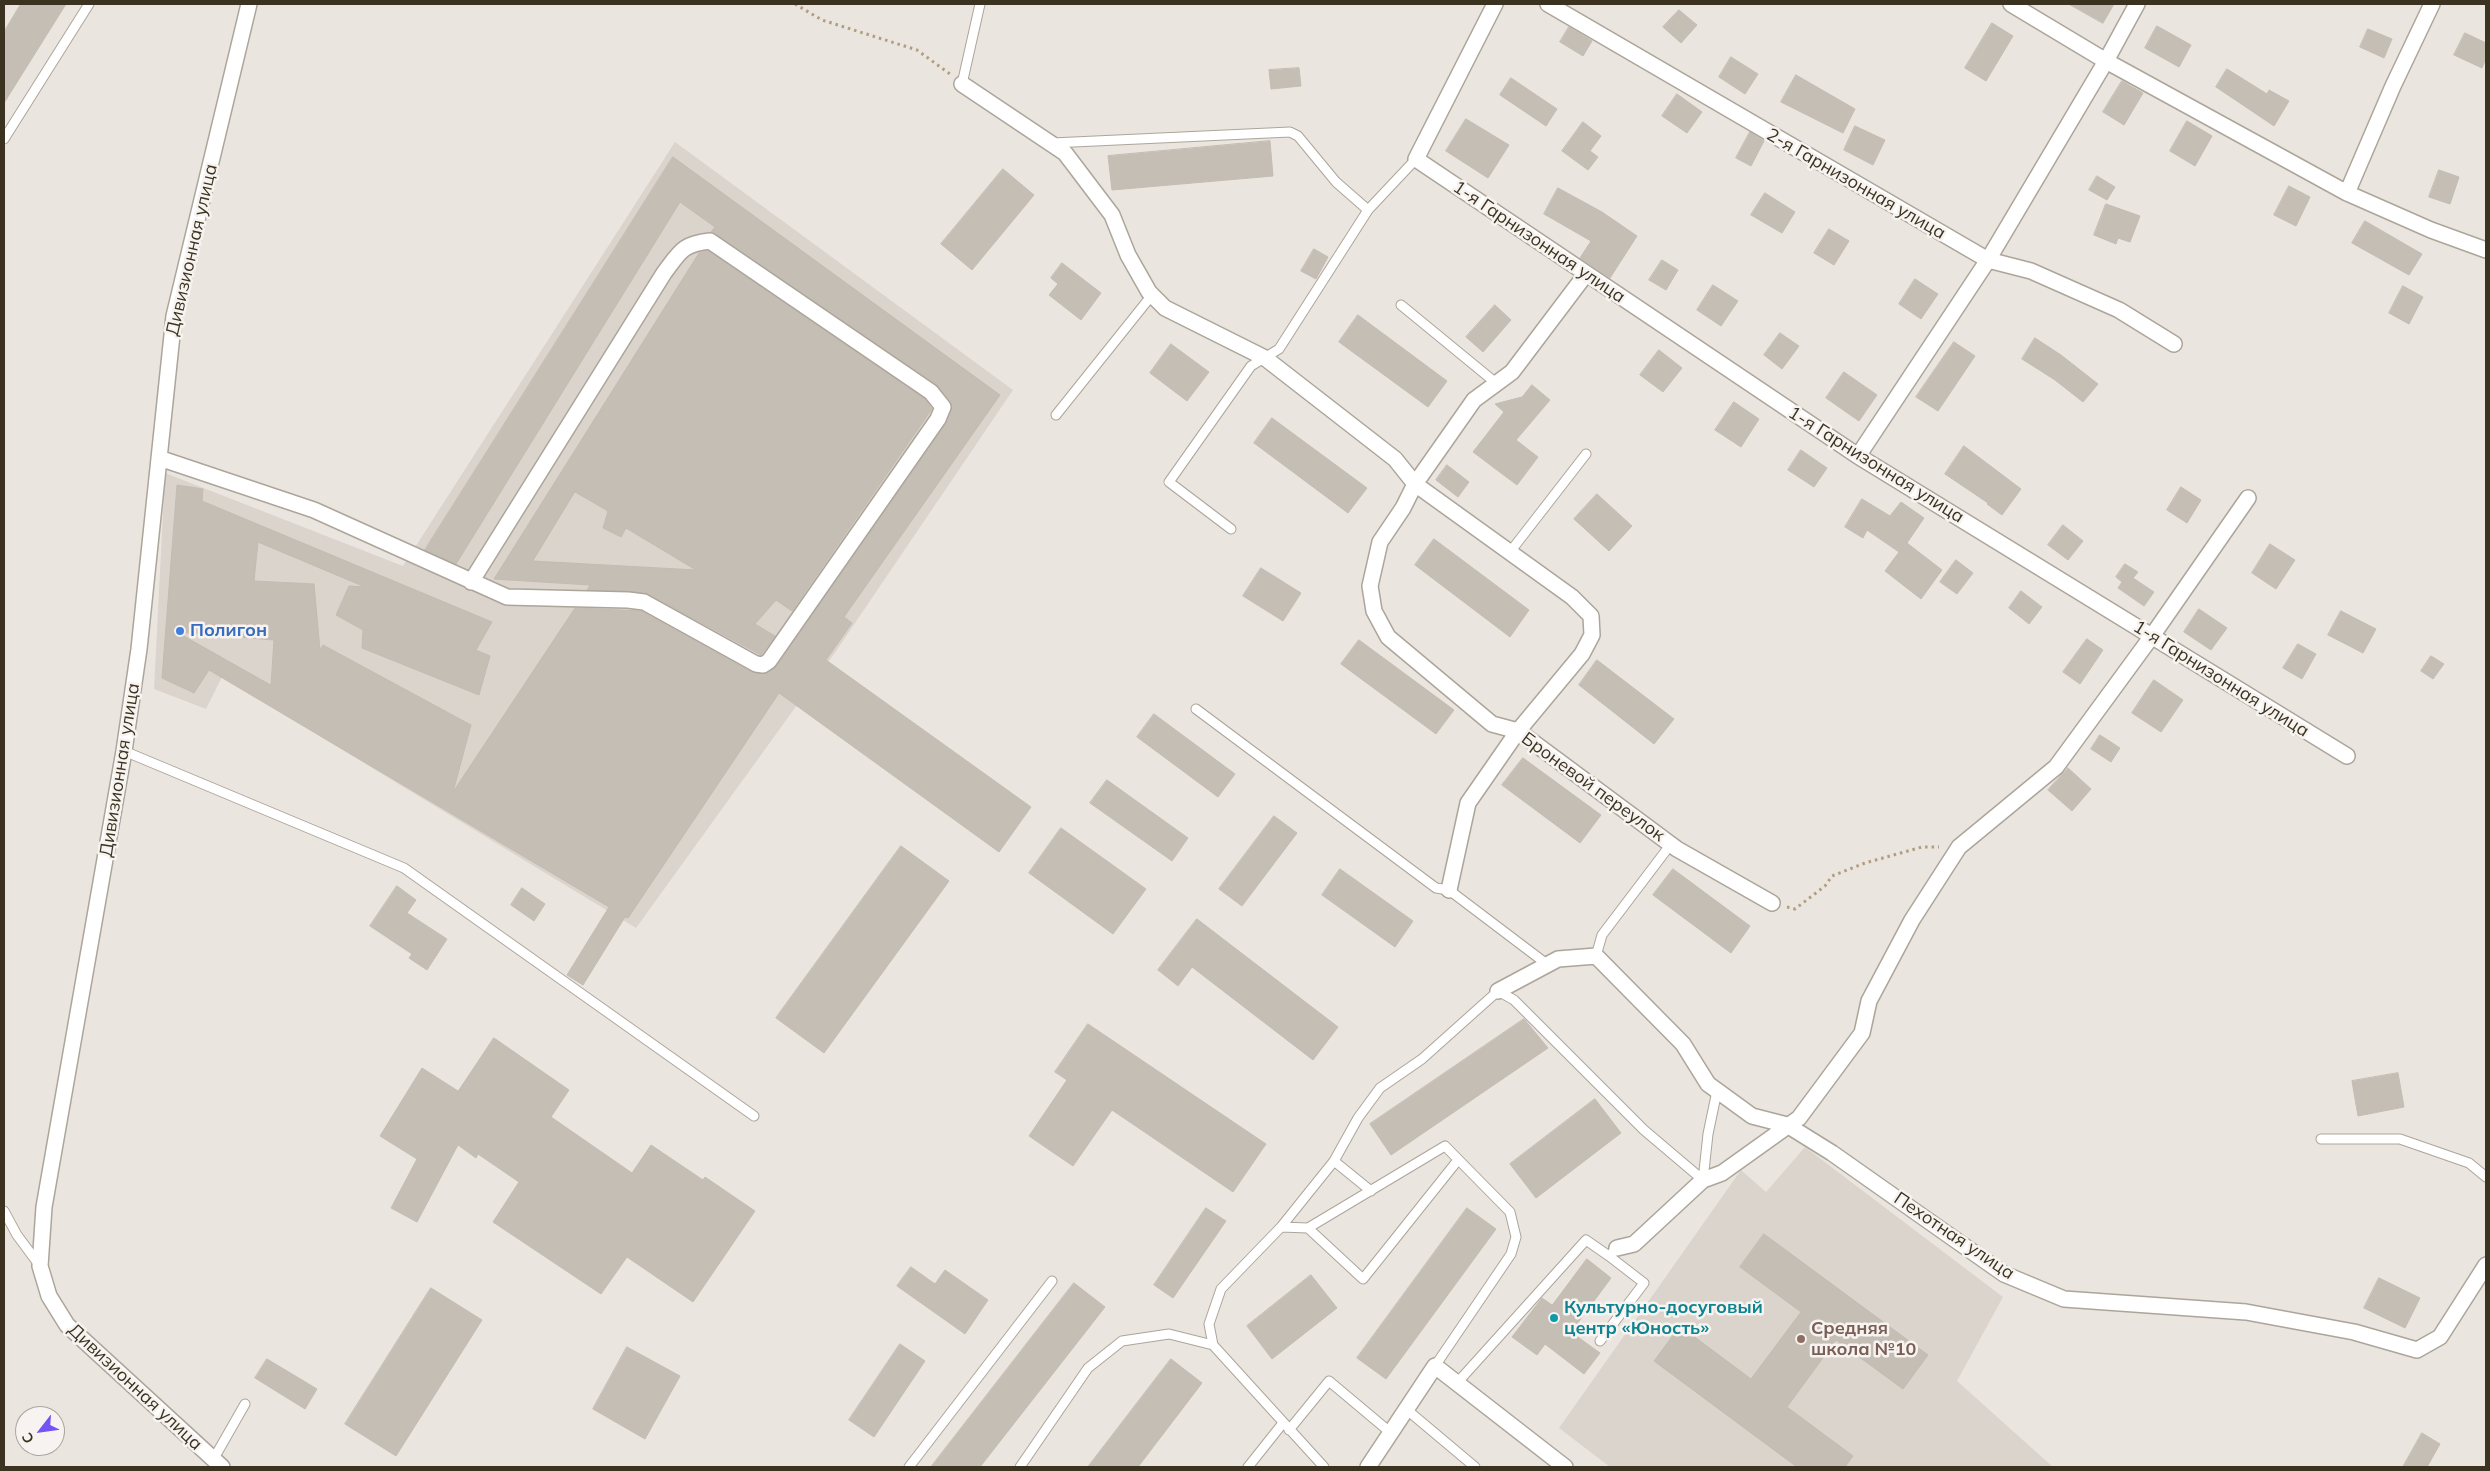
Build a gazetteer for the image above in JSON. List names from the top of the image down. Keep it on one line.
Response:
{"streets":{"street":["2-я Гарнизонная улица","1-я Гарнизонная улица","Дивизионная улица","Броневой переулок","Пехотная улица"]},"crossings":[["1-я Гарнизонная улица","Броневой переулок"]],"places":["Полигон","Культурно-досуговый центр «Юность»","Средняя школа №10"],"north":"bottom left"}
